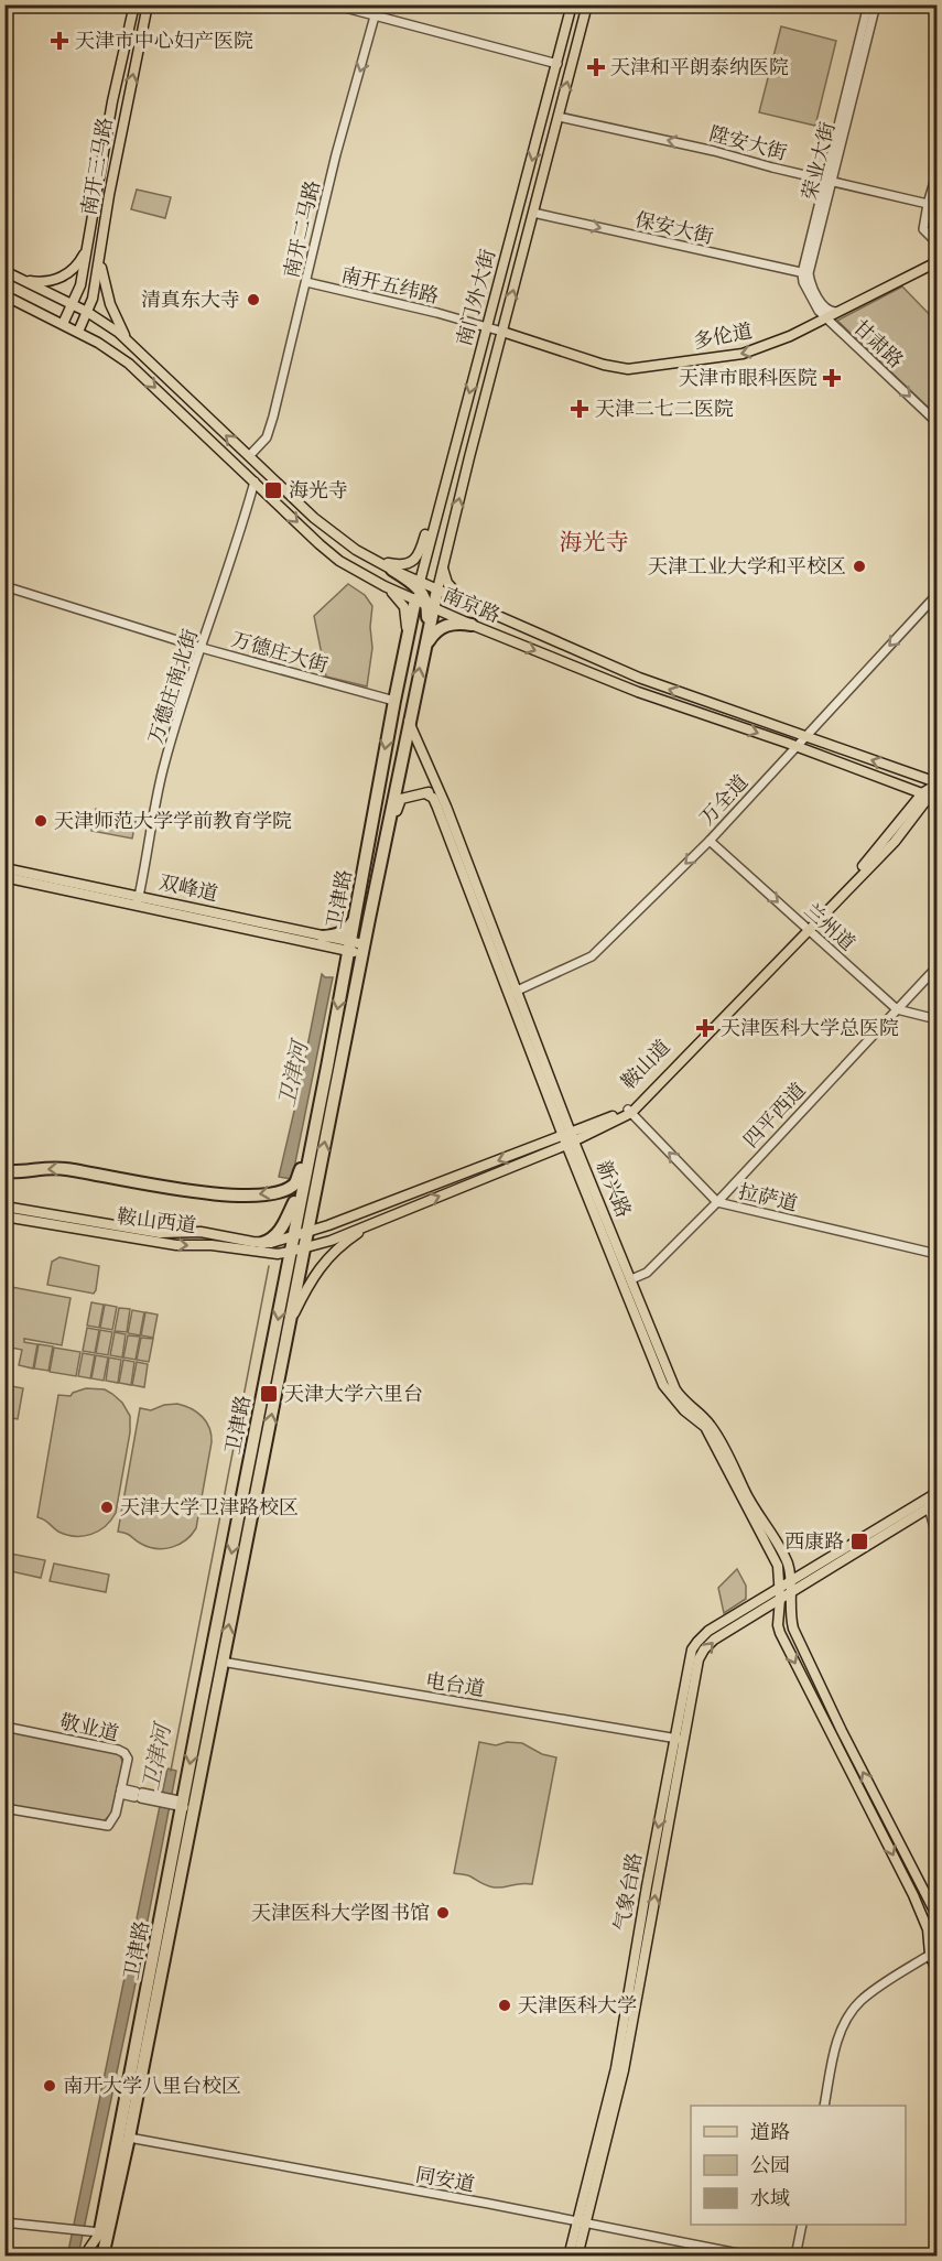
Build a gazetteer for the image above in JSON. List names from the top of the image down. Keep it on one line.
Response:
{"streets":{"highway":["卫津路"],"main road":["南开三马路","南门外大街","多伦道","南京路","双峰道","鞍山道","新兴路","鞍山西道","气象台路"],"street":["陞安大街","荣业大街","保安大街","南开二马路","南开五纬路","甘肃路","万德庄大街","万德庄南北街","万全道","兰州道","四平西道","拉萨道","电台道","敬业道","同安道"]},"crossings":[["陞安大街","荣业大街"],["陞安大街","南门外大街"],["荣业大街","保安大街"],["南开三马路","南京路"],["保安大街","南门外大街"],["南开二马路","南开五纬路"],["南开五纬路","南门外大街"],["南开五纬路","多伦道"],["南门外大街","多伦道"],["南门外大街","南京路"],["南门外大街","卫津路"],["多伦道","甘肃路"],["南京路","万德庄南北街"],["南京路","万全道"],["南京路","卫津路"],["南京路","鞍山道"],["万德庄大街","万德庄南北街"],["万德庄大街","卫津路"],["万德庄南北街","双峰道"],["万全道","兰州道"],["万全道","新兴路"],["双峰道","卫津路"],["卫津路","鞍山道"],["卫津路","鞍山西道"],["卫津路","电台道"],["卫津路","同安道"],["兰州道","鞍山道"],["兰州道","四平西道"],["鞍山道","新兴路"],["鞍山道","拉萨道"],["鞍山道","鞍山西道"],["四平西道","新兴路"],["四平西道","拉萨道"],["新兴路","气象台路"],["电台道","气象台路"],["气象台路","同安道"]],"one_way":["陞安大街","保安大街","南开二马路","多伦道","甘肃路","万全道","兰州道","拉萨道"],"districts":["海光寺"],"water":["卫津河"],"places":{"health":["天津市中心妇产医院","天津和平朗泰纳医院","天津市眼科医院","天津二七二医院","天津医科大学总医院"],"other":["清真东大寺","天津工业大学和平校区","天津师范大学学前教育学院","天津大学卫津路校区","天津医科大学图书馆","天津医科大学","南开大学八里台校区"],"transit":["海光寺","天津大学六里台","西康路"]},"legend":["道路","公园","水域"]}
